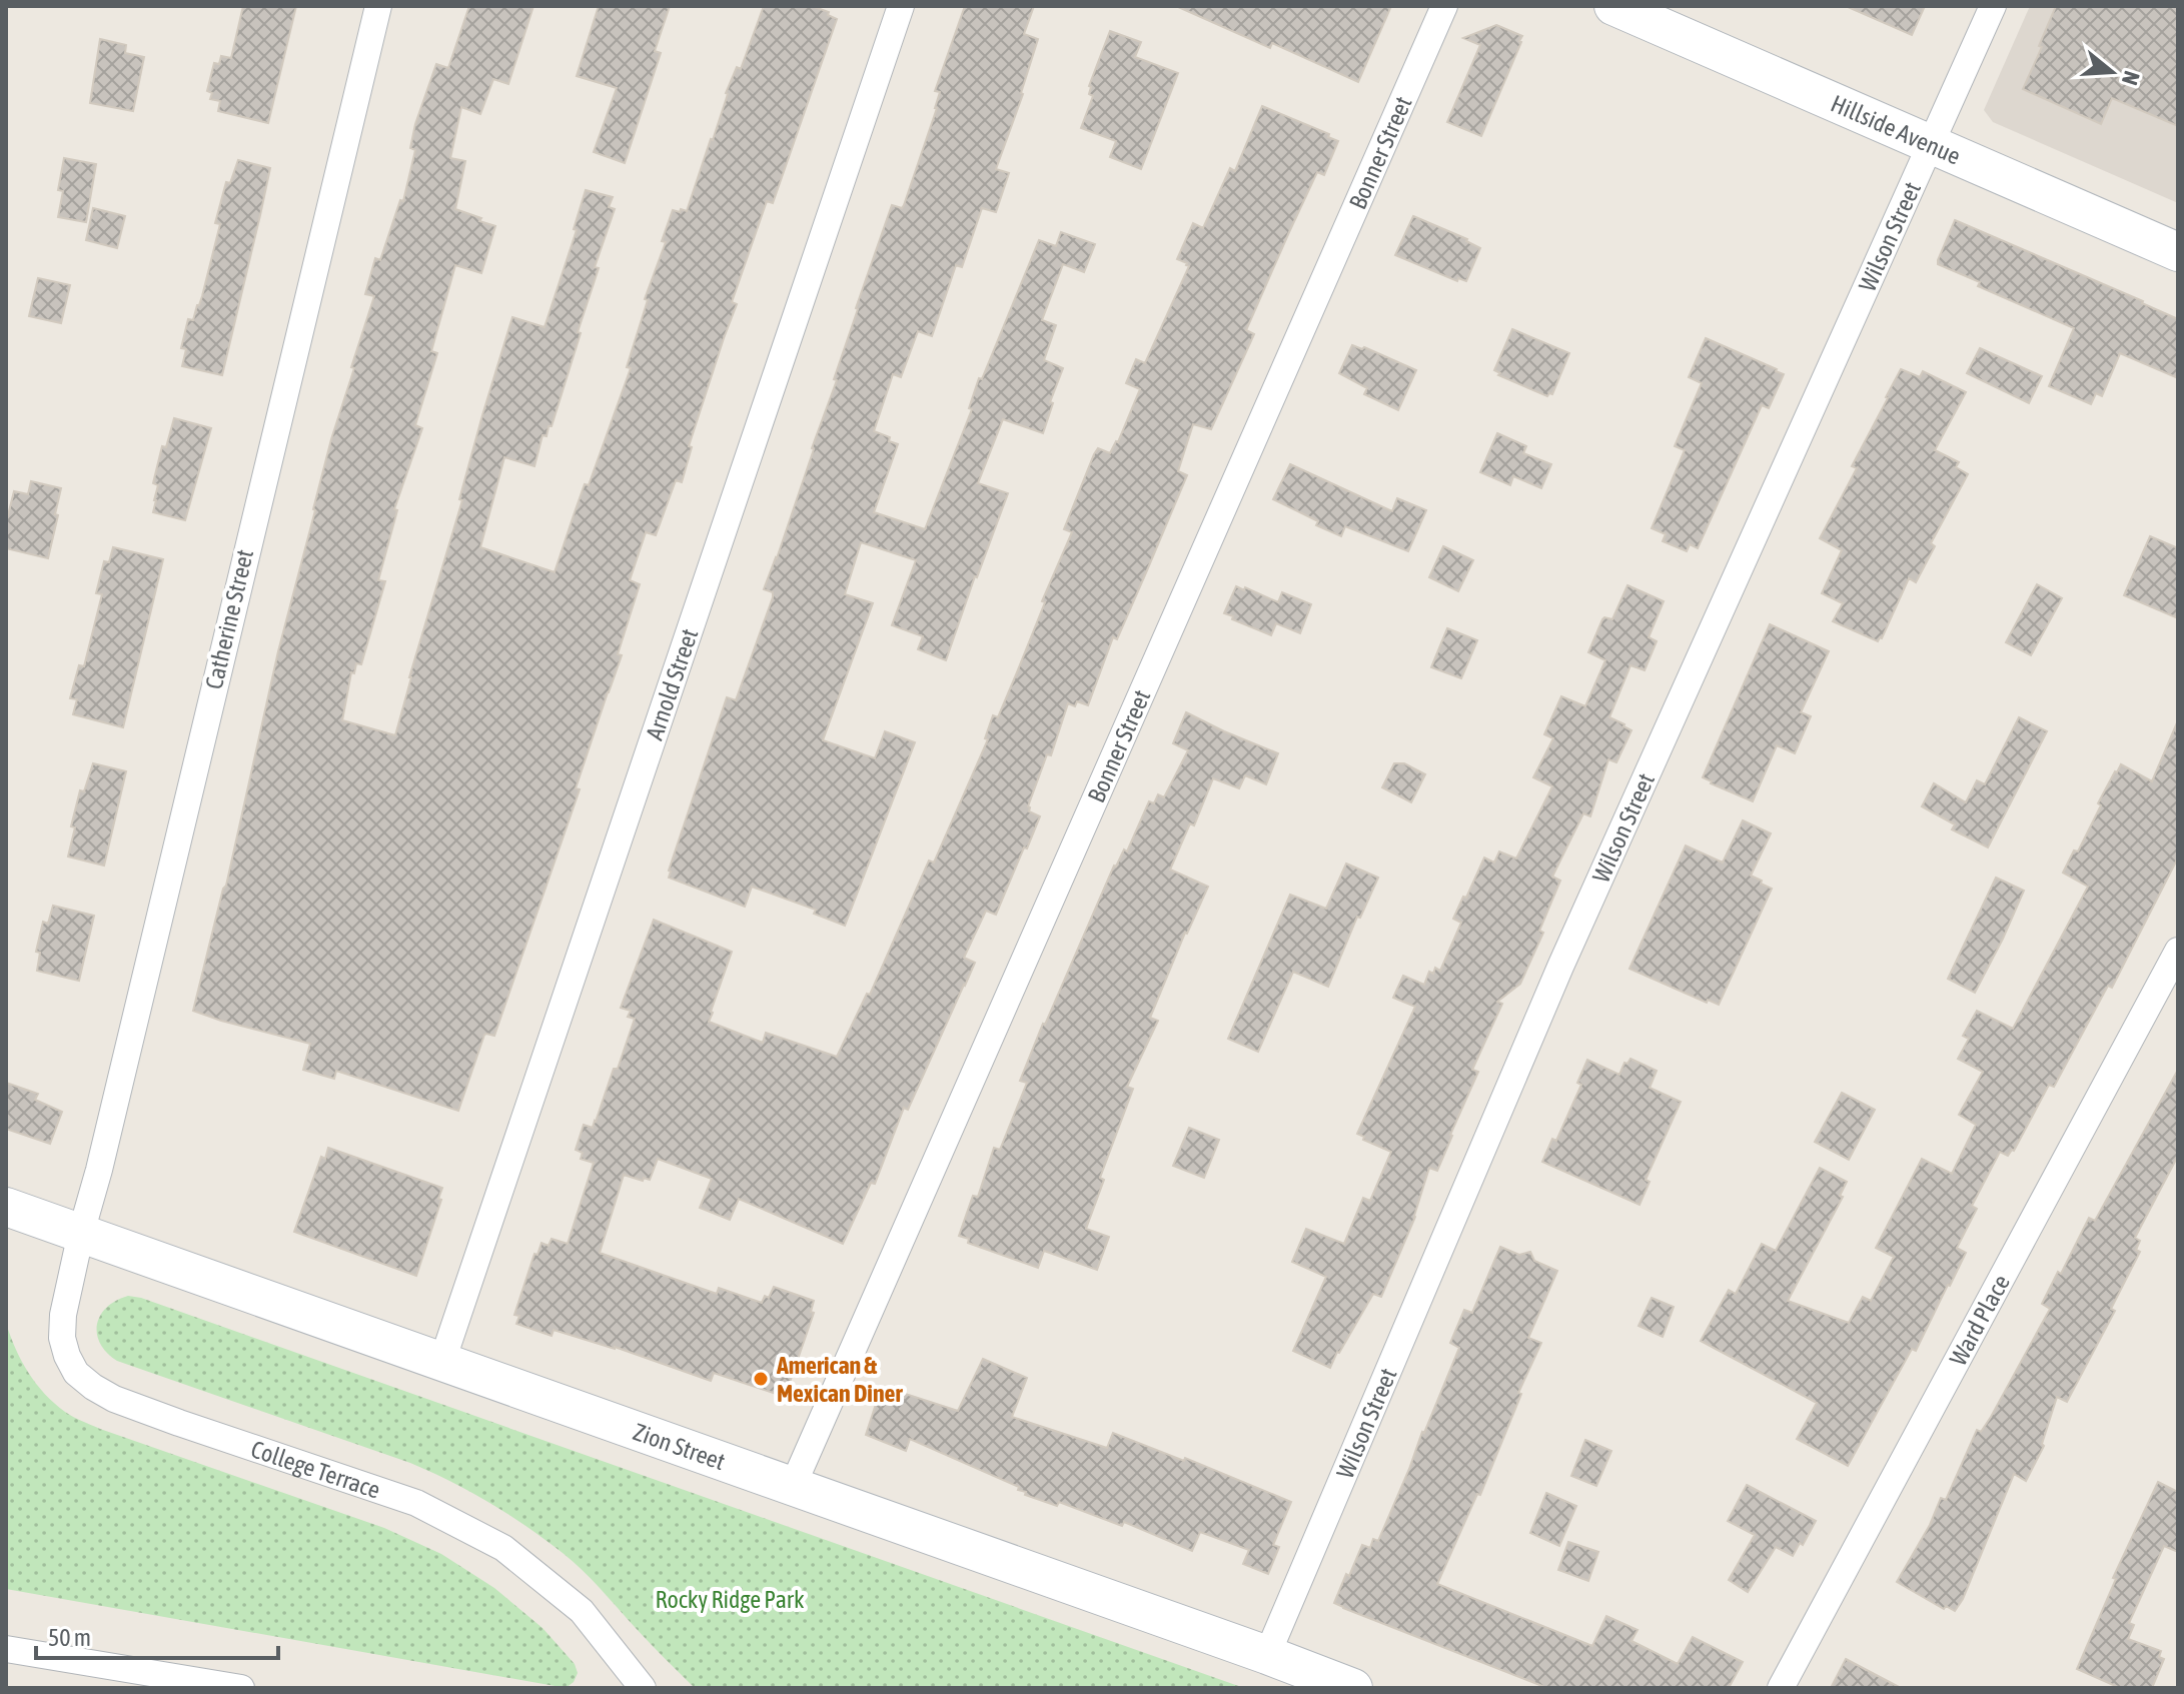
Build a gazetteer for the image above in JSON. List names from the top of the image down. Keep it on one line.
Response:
{"streets":{"main road":["Hillside Avenue","Zion Street"],"street":["Bonner Street","Wilson Street","Catherine Street","Arnold Street","Ward Place","College Terrace"]},"crossings":[["Hillside Avenue","Wilson Street"],["Bonner Street","Zion Street"],["Wilson Street","Zion Street"],["Catherine Street","Zion Street"],["Catherine Street","College Terrace"],["Arnold Street","Zion Street"],["Zion Street","College Terrace"]],"parks":["Rocky Ridge Park"],"places":["American & Mexican Diner"],"scale_bar":"50 m","north":"right"}
